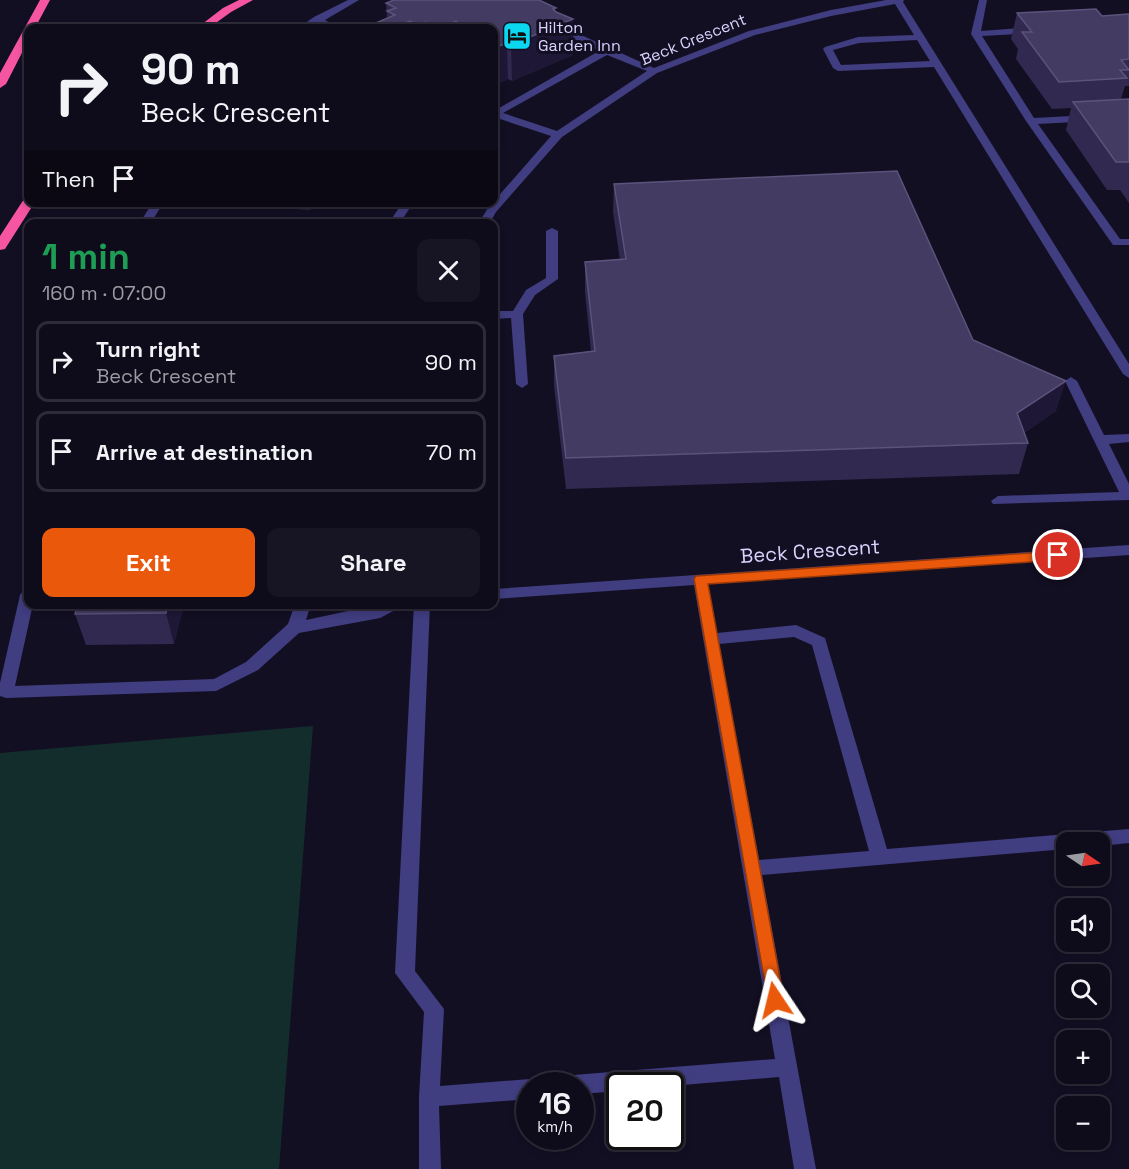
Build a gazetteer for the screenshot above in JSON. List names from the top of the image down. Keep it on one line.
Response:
{"streets":{"street":["Beck Crescent"]},"places":{"hotel":["Hilton Garden Inn"]},"north":"right","page":{"turn":["90 m","Beck Crescent"],"then":"Then","heading":["1 min","160 m · 07:00"],"list":[{"name":"Turn right","note":"Beck Crescent","value":"90 m"},{"name":"Arrive at destination","value":"70 m"}],"buttons":["Exit","Share"],"map_buttons":["+","−"],"speed":"16 km/h","limit":"20"}}
